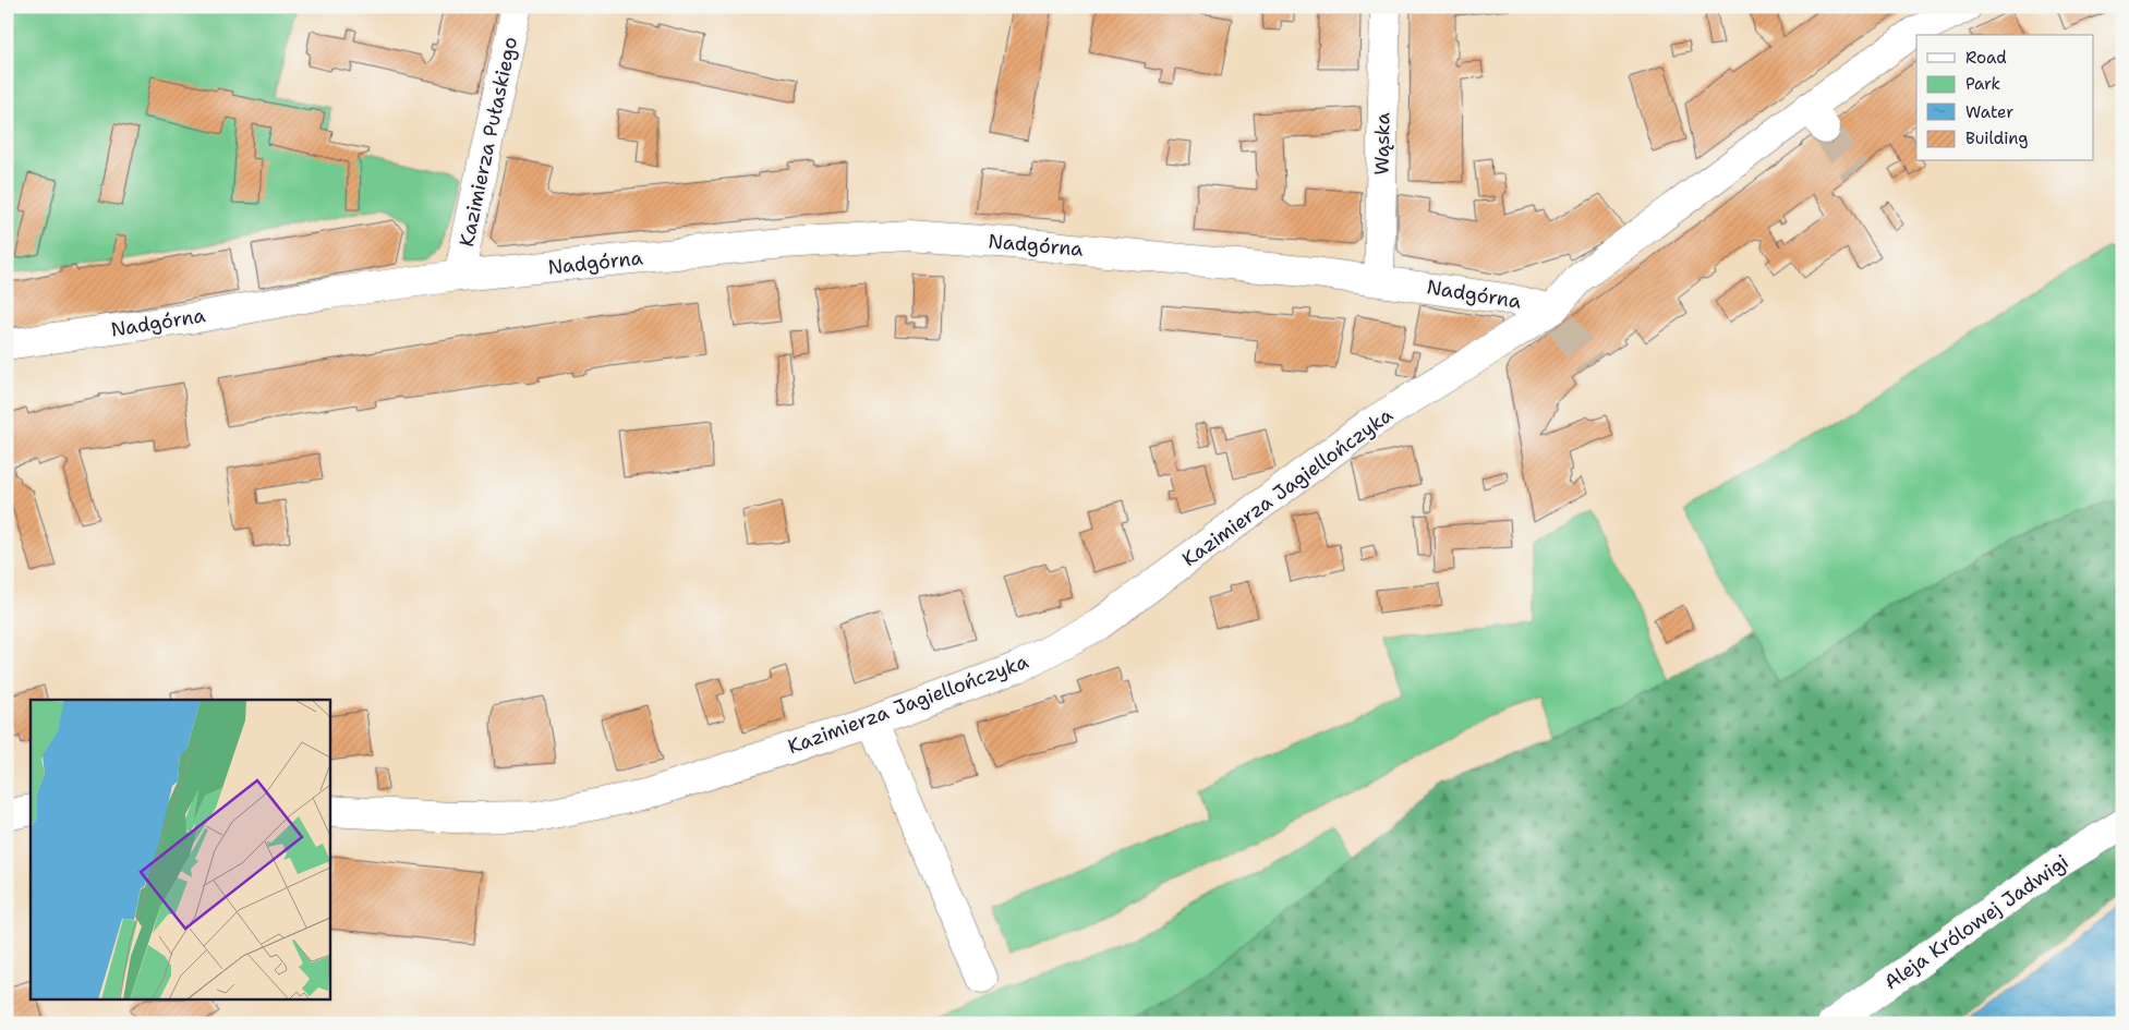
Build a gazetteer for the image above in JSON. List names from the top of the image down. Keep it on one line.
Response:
{"streets":{"street":["Kazimierza Pułaskiego","Wąska","Nadgórna","Kazimierza Jagiellończyka","Aleja Królowej Jadwigi"]},"crossings":[["Kazimierza Pułaskiego","Nadgórna"],["Wąska","Nadgórna"],["Nadgórna","Kazimierza Jagiellończyka"]],"legend":["Road","Park","Water","Building"]}
